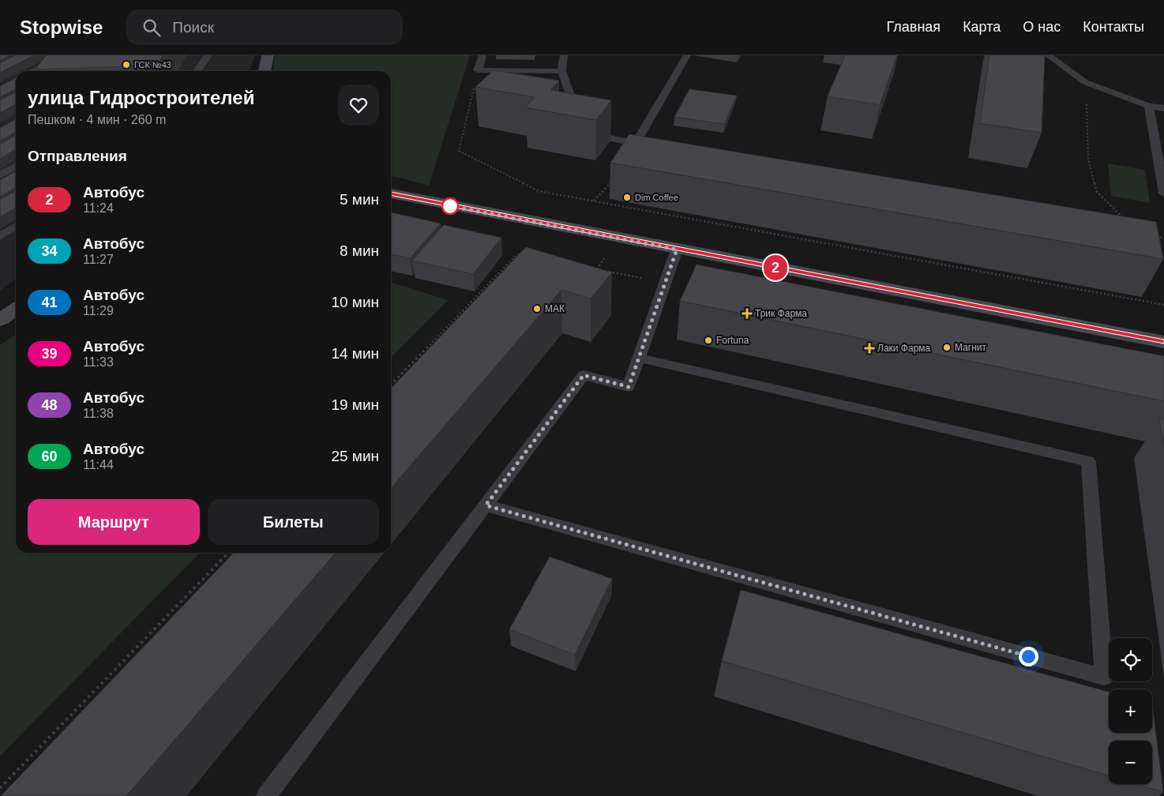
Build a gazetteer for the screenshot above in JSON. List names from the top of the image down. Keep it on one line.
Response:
{"places":{"other":["ГСК №43","Dim Coffee","МАК","Fortuna","Магнит"],"health":["Трик Фарма","Лаки Фарма"]},"lines":["bus line 2"],"page":{"header":"Stopwise","search":"Поиск","nav":["Главная","Карта","О нас","Контакты"],"on_map":"2","heading":[["улица Гидростроителей","Пешком · 4 мин · 260 m"],"Отправления"],"list":[{"mark":"2","name":"Автобус","note":"11:24","value":"5 мин"},{"mark":"34","name":"Автобус","note":"11:27","value":"8 мин"},{"mark":"41","name":"Автобус","note":"11:29","value":"10 мин"},{"mark":"39","name":"Автобус","note":"11:33","value":"14 мин"},{"mark":"48","name":"Автобус","note":"11:38","value":"19 мин"},{"mark":"60","name":"Автобус","note":"11:44","value":"25 мин"}],"buttons":["Маршрут","Билеты"],"map_buttons":["+","−"]}}
